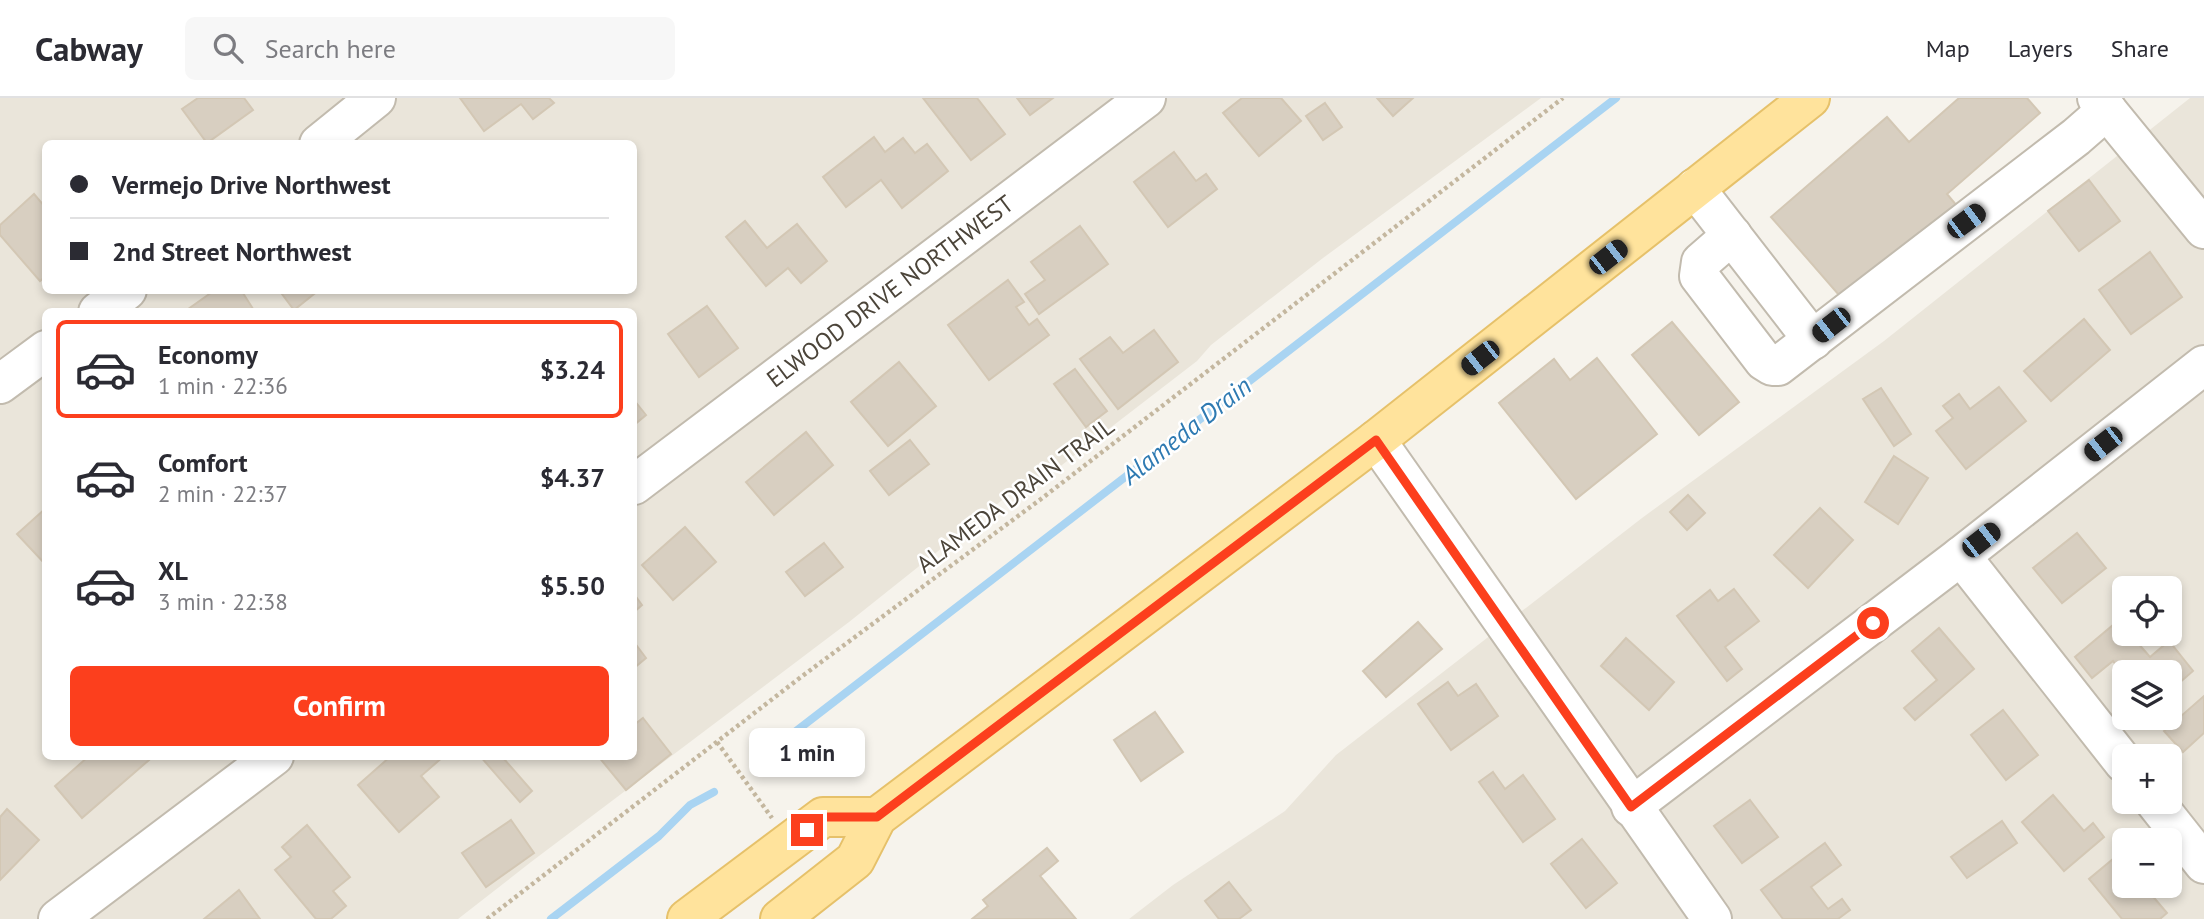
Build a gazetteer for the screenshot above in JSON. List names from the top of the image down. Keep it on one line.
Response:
{"streets":{"street":["ELWOOD DRIVE NORTHWEST"],"path":["ALAMEDA DRAIN TRAIL"]},"water":["Alameda Drain"],"page":{"header":"Cabway","search":"Search here","nav":["Map","Layers","Share"],"banner":["Vermejo Drive Northwest","2nd Street Northwest"],"list":[{"name":"Economy","note":"1 min · 22:36","value":"$3.24"},{"name":"Comfort","note":"2 min · 22:37","value":"$4.37"},{"name":"XL","note":"3 min · 22:38","value":"$5.50"}],"map_buttons":["+","−"],"buttons":"Confirm","bubble":"1 min"}}
